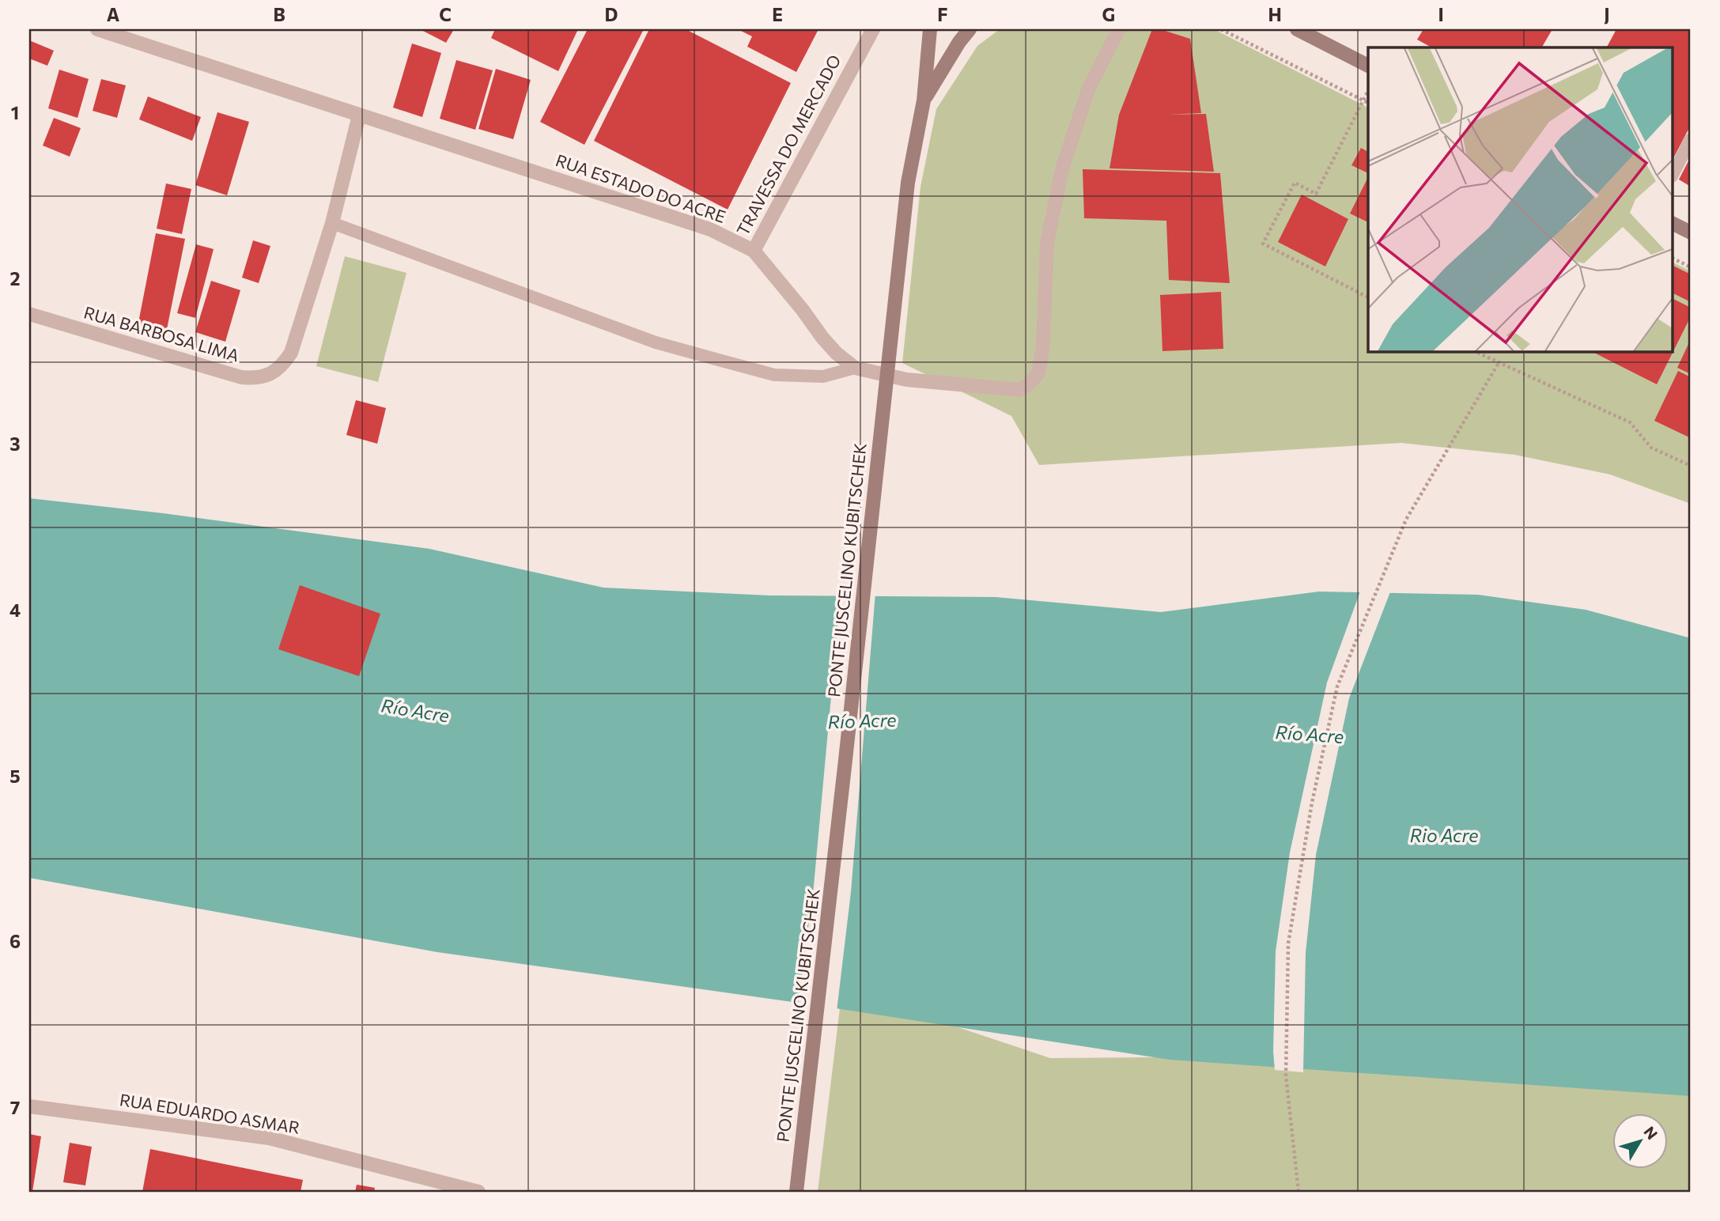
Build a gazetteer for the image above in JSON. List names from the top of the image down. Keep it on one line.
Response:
{"streets":{"main road":["PONTE JUSCELINO KUBITSCHEK"],"street":["TRAVESSA DO MERCADO","RUA ESTADO DO ACRE","RUA BARBOSA LIMA","RUA EDUARDO ASMAR"]},"crossings":[["TRAVESSA DO MERCADO","RUA ESTADO DO ACRE"]],"water":["Río Acre","Rio Acre"],"north":"top right","grid":{"columns":["A","B","C","D","E","F","G","H","I","J"],"rows":["1","2","3","4","5","6","7"]}}
